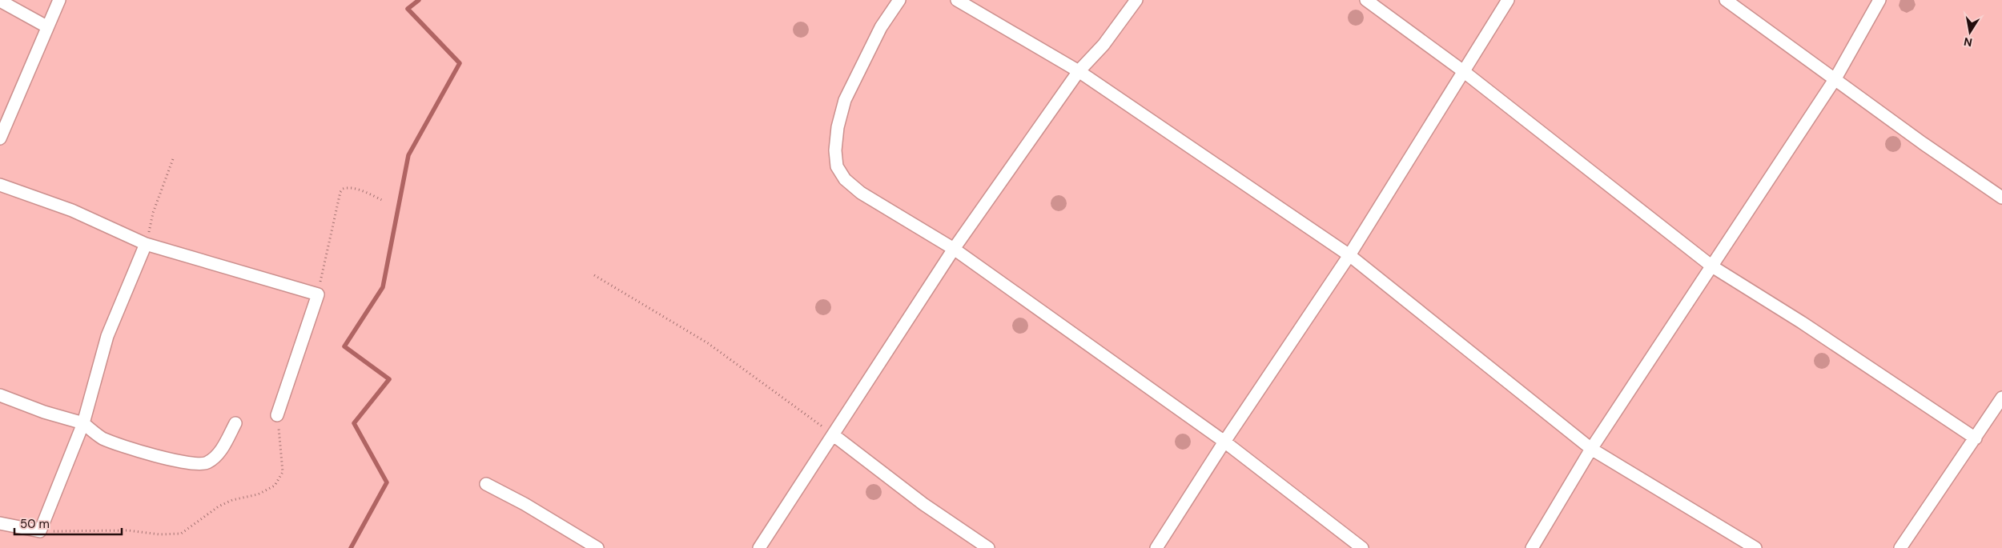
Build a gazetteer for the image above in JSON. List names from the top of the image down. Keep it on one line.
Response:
{"scale_bar":"50 m","north":"bottom"}
